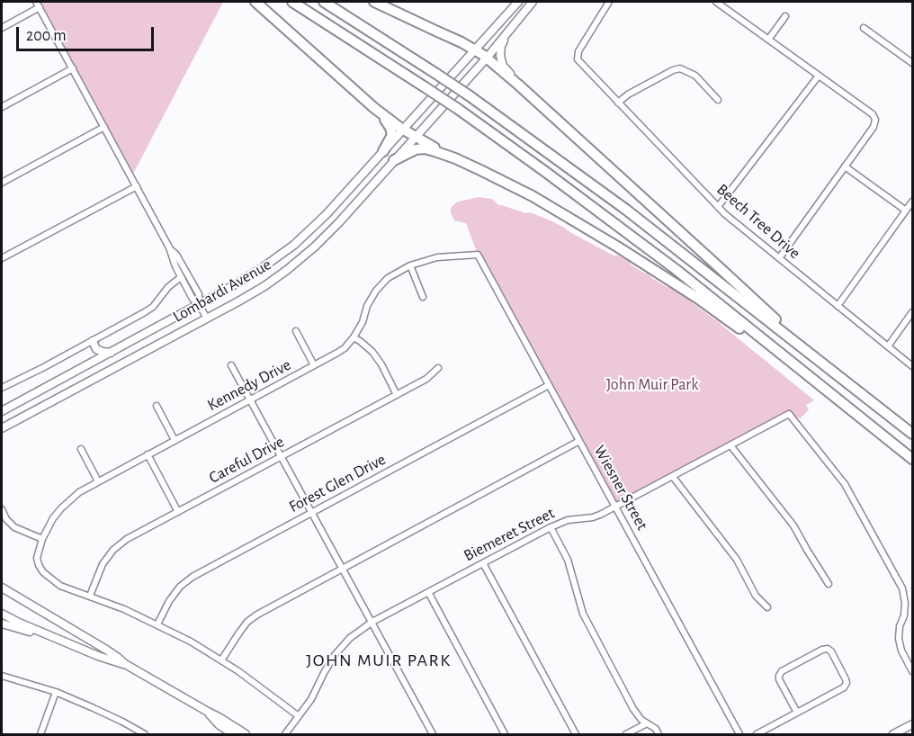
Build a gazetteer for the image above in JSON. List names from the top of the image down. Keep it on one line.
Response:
{"streets":{"main road":["Lombardi Avenue"],"street":["Beech Tree Drive","Kennedy Drive","Careful Drive","Forest Glen Drive","Wiesner Street","Biemeret Street"]},"crossings":[["Kennedy Drive","Careful Drive"],["Kennedy Drive","Wiesner Street"],["Forest Glen Drive","Wiesner Street"],["Wiesner Street","Biemeret Street"]],"districts":["JOHN MUIR PARK"],"parks":["John Muir Park"],"scale_bar":"200 m"}
